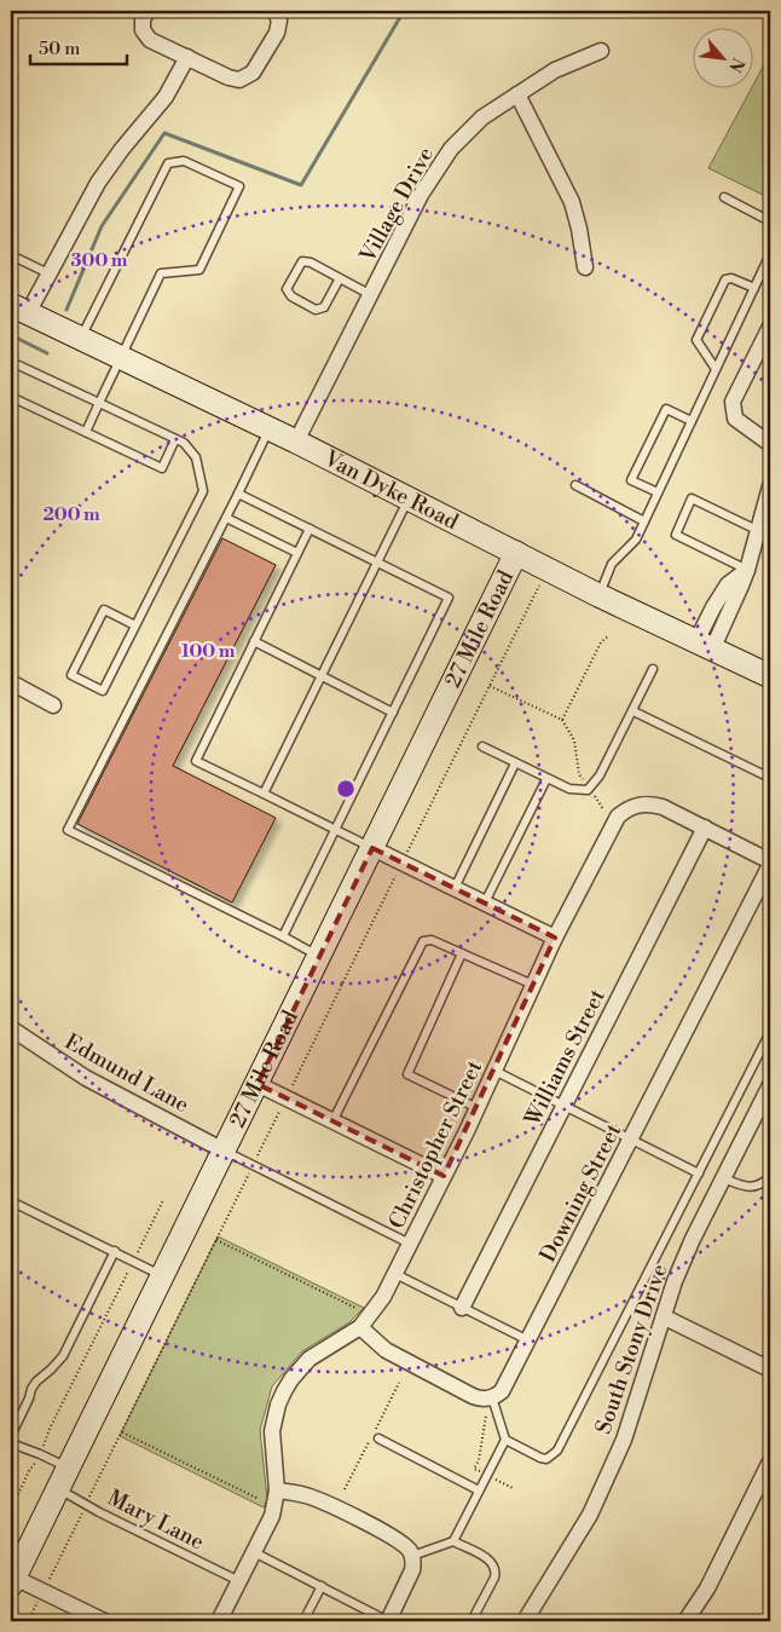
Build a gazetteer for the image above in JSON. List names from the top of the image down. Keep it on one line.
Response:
{"streets":{"street":["Village Drive","Van Dyke Road","27 Mile Road","Williams Street","Edmund Lane","Christopher Street","Downing Street","South Stony Drive"],"lane":["Mary Lane"]},"crossings":[["Village Drive","Van Dyke Road"],["Van Dyke Road","27 Mile Road"],["27 Mile Road","Edmund Lane"],["27 Mile Road","Mary Lane"],["Williams Street","Christopher Street"],["Christopher Street","Downing Street"],["Christopher Street","Mary Lane"]],"scale_bar":"50 m","north":"bottom right","rings":["300 m","200 m","100 m"]}
